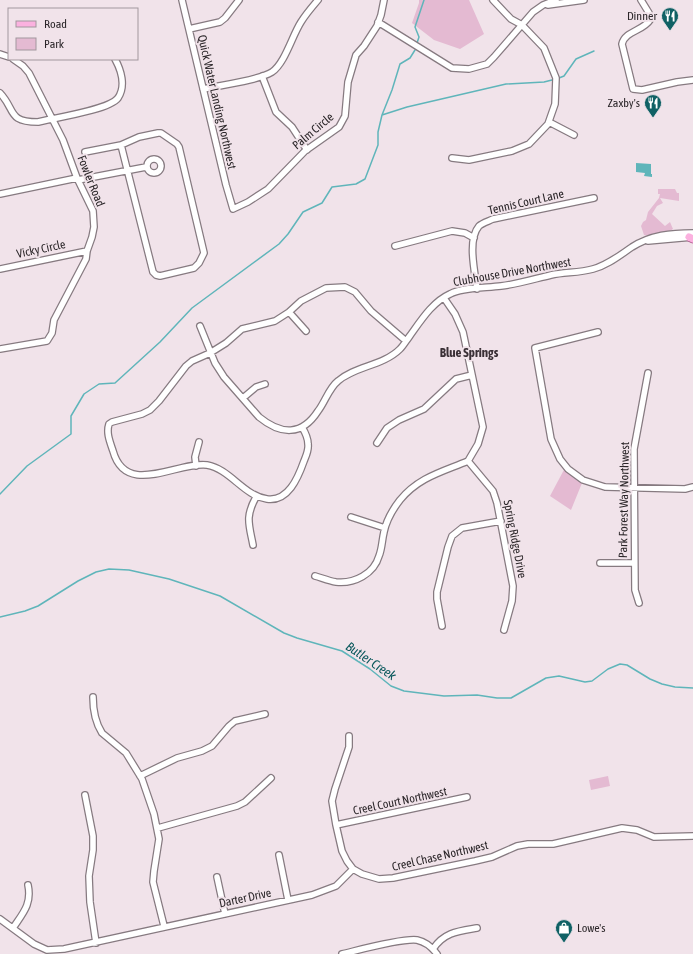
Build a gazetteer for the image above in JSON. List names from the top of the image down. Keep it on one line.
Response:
{"streets":{"street":["Quick Water Landing Northwest","Palm Circle","Fowler Road","Tennis Court Lane","Vicky Circle","Clubhouse Drive Northwest","Park Forest Way Northwest","Spring Ridge Drive","Creel Court Northwest","Creel Chase Northwest","Darter Drive"]},"crossings":[["Quick Water Landing Northwest","Palm Circle"],["Fowler Road","Vicky Circle"],["Creel Chase Northwest","Darter Drive"]],"districts":["Blue Springs"],"water":["Butler Creek"],"places":{"restaurant":["Dinner","Zaxby's"],"shop":["Lowe's"]},"legend":["Road","Park"]}
